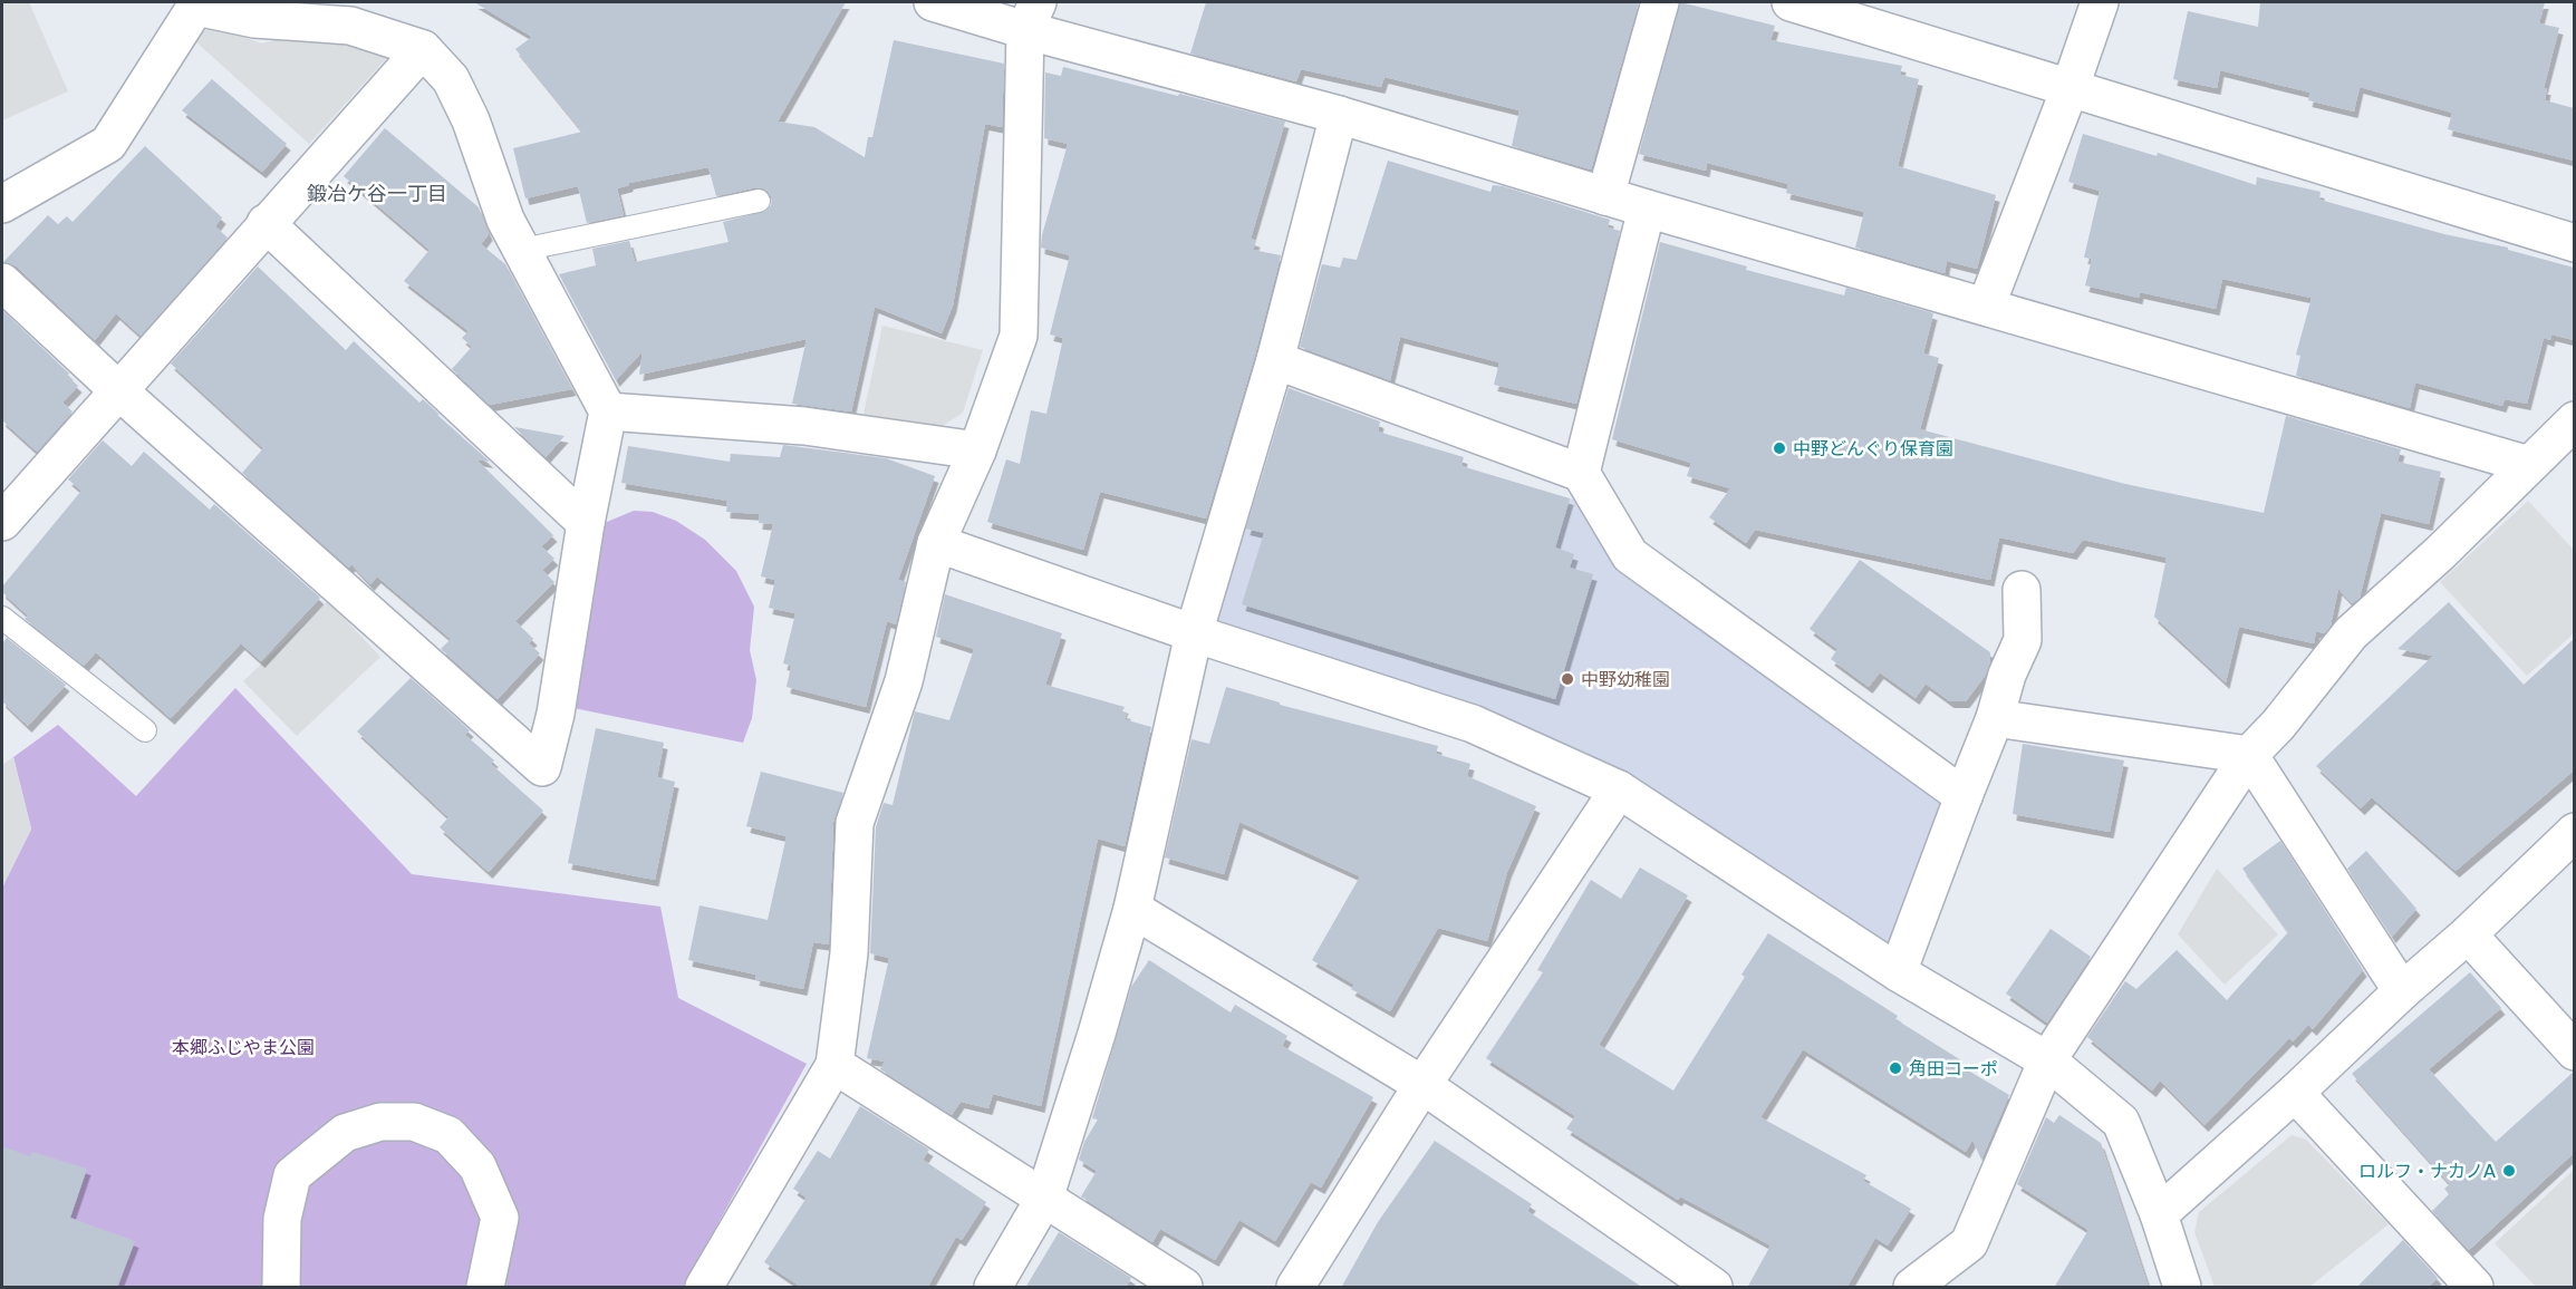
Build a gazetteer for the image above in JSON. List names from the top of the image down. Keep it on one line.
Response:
{"districts":["鍛冶ケ谷一丁目"],"parks":["本郷ふじやま公園"],"places":["中野どんぐり保育園","中野幼稚園","角田コーポ","ロルフ・ナカノA"]}
